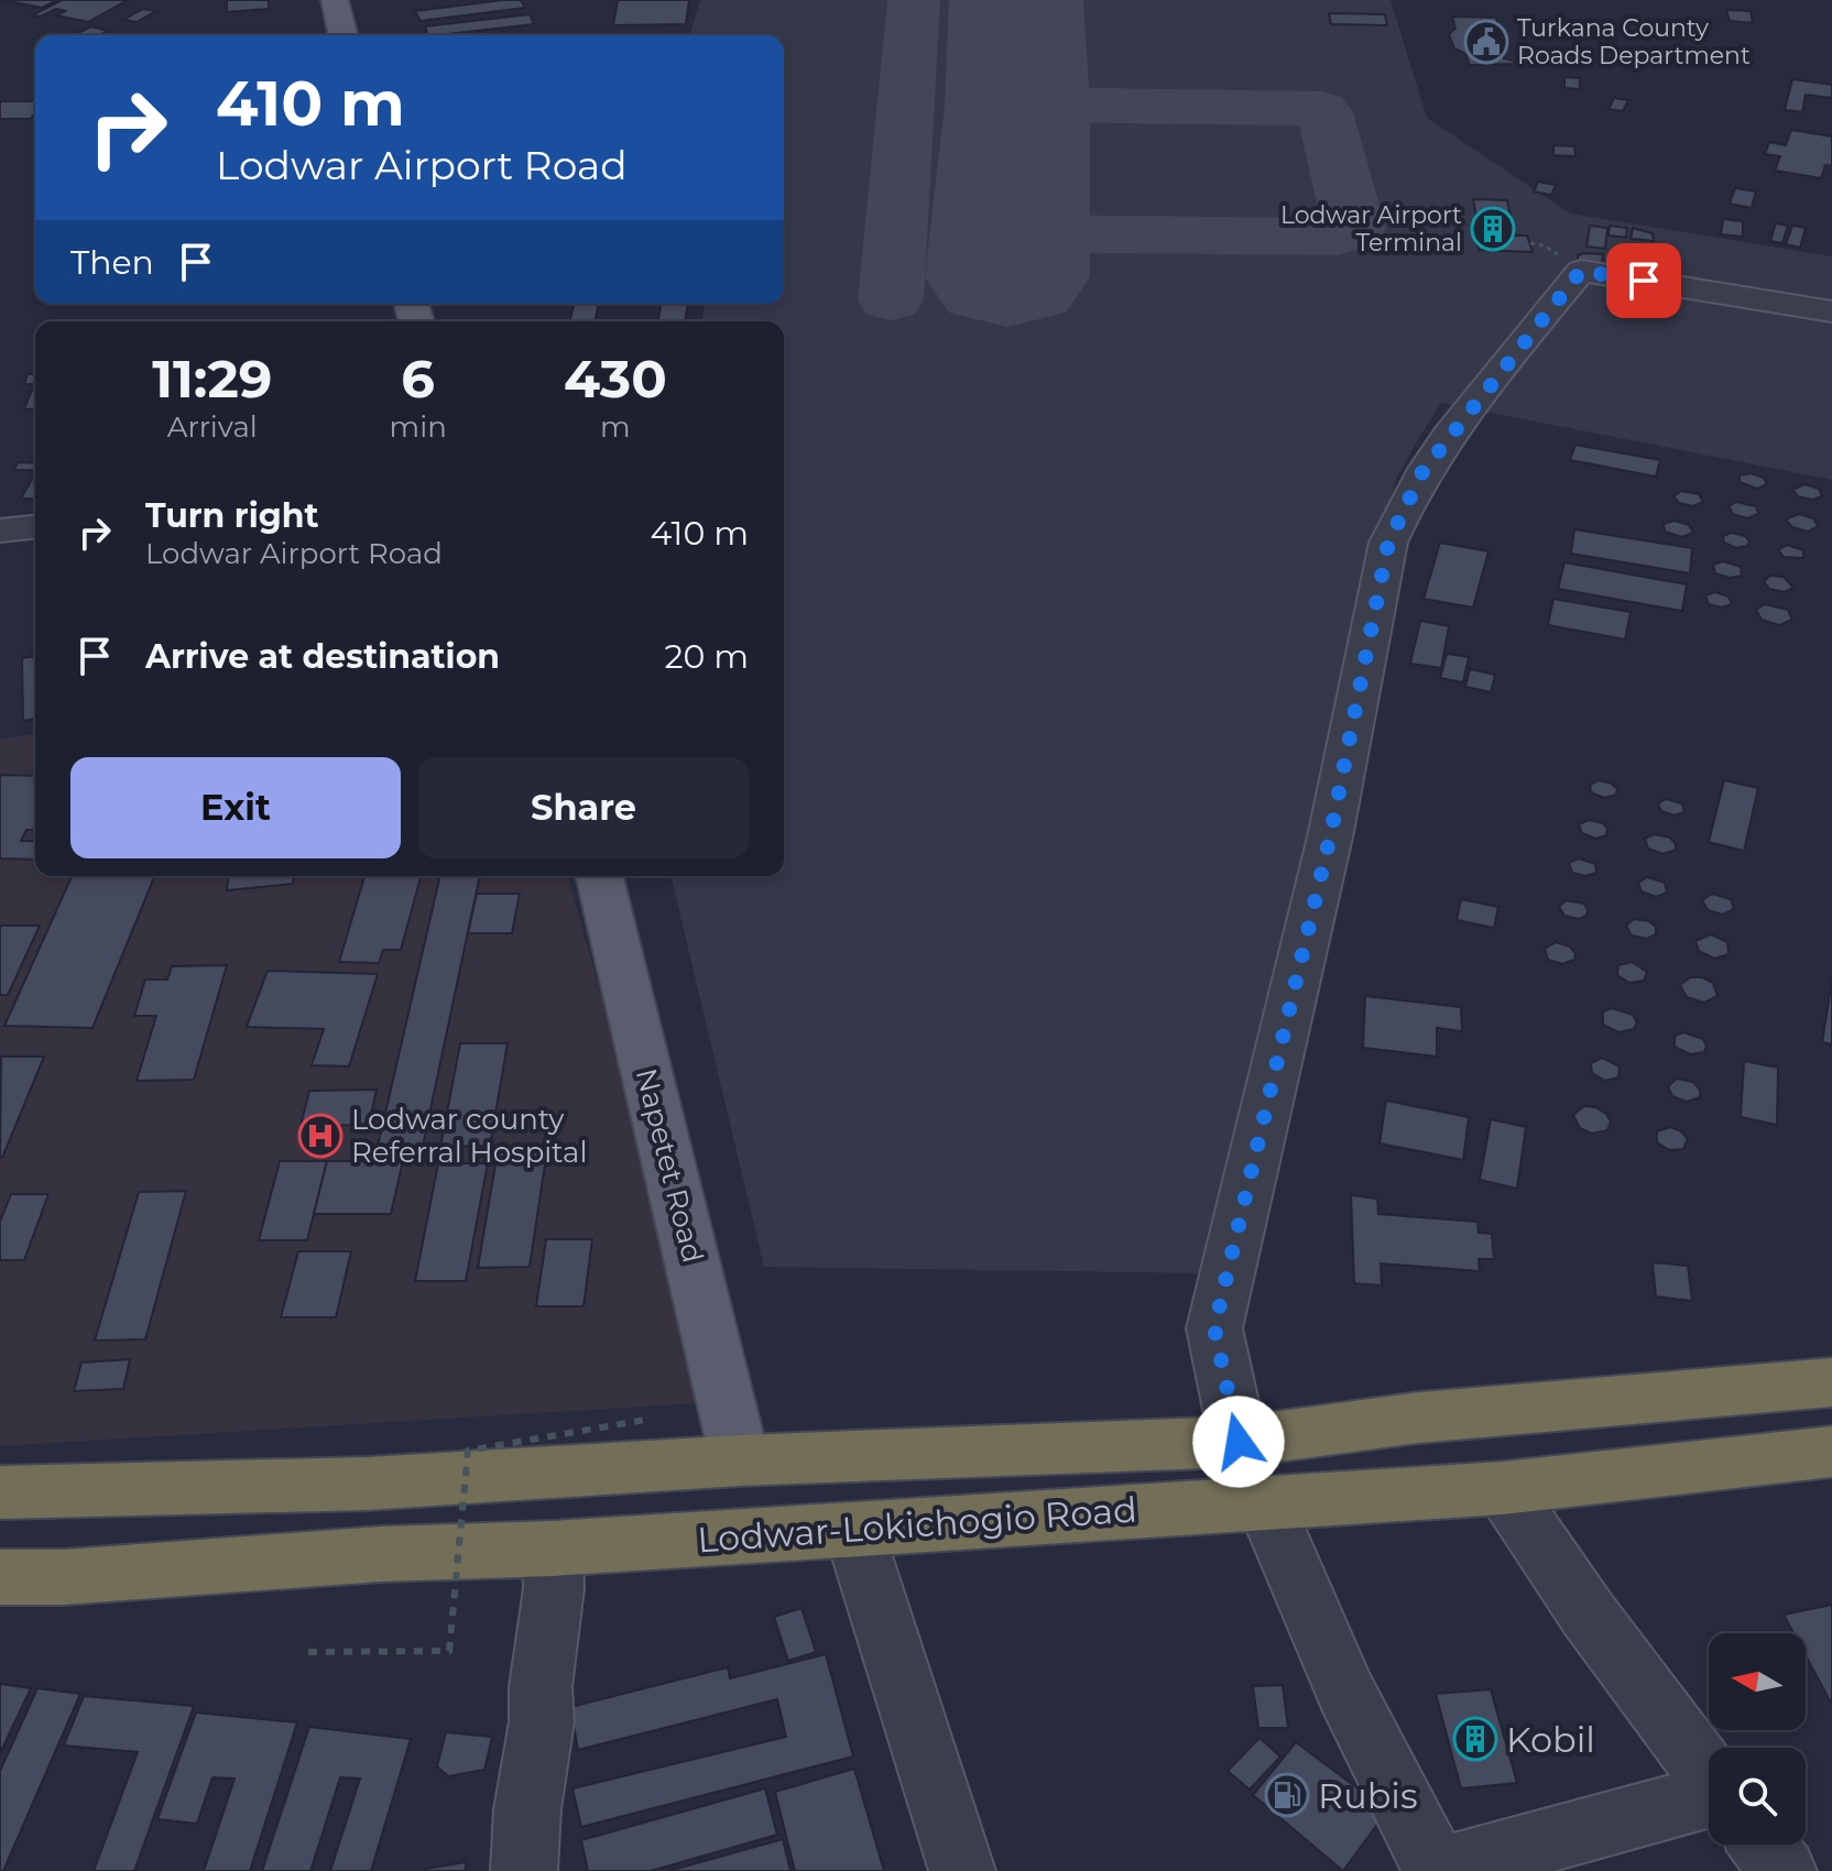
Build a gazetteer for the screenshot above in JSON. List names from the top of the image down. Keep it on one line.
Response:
{"streets":{"highway":["Lodwar-Lokichogio Road"],"main road":["Napetet Road"]},"crossings":[["Napetet Road","Lodwar-Lokichogio Road"]],"places":{"public building":["Turkana County Roads Department"],"building":["Lodwar Airport Terminal","Kobil"],"hospital":["Lodwar county Referral Hospital"],"fuel station":["Rubis"]},"north":"left","page":{"turn":["410 m","Lodwar Airport Road"],"then":"Then","eta":["11:29","Arrival","6","min","430","m"],"list":[{"name":"Turn right","note":"Lodwar Airport Road","value":"410 m"},{"name":"Arrive at destination","value":"20 m"}],"buttons":["Exit","Share"]}}
